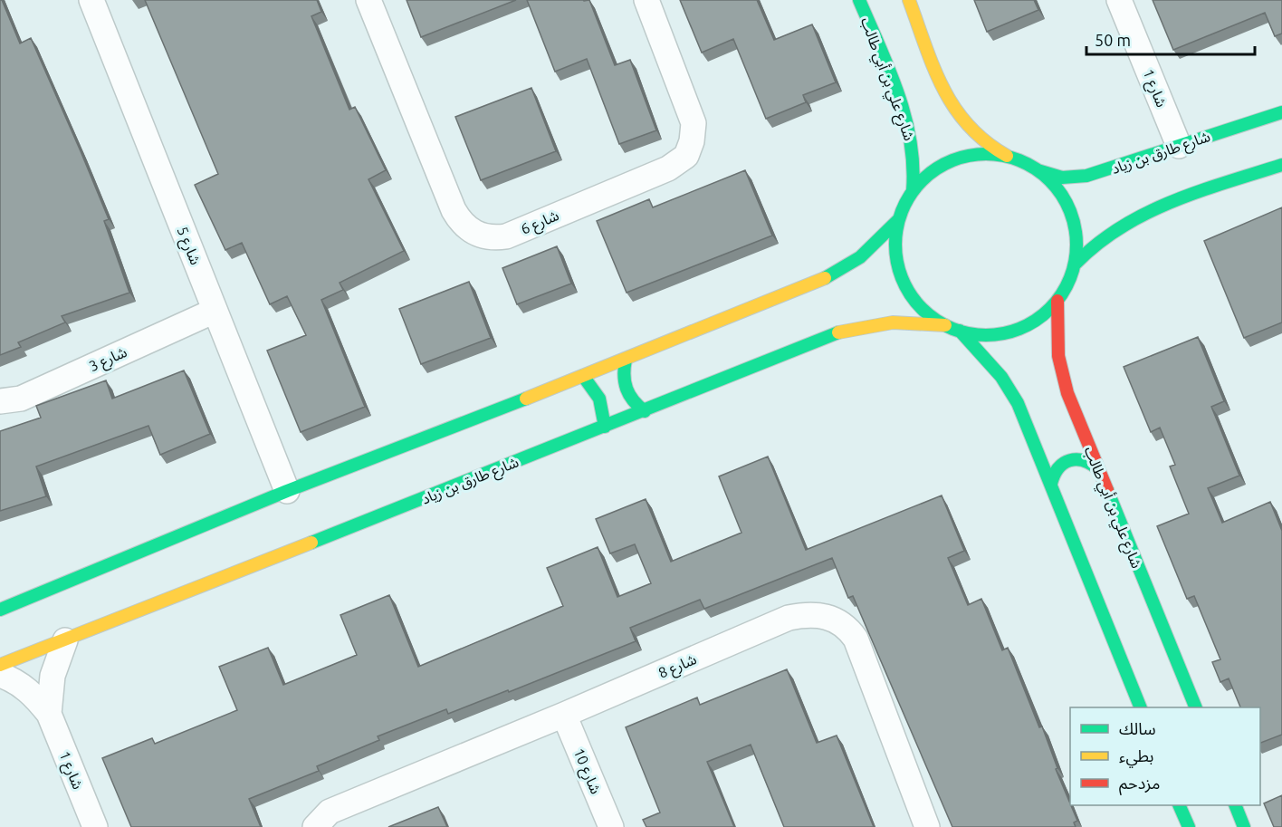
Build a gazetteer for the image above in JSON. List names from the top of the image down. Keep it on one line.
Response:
{"streets":{"main road":["شارع علي بن أبي طالب","شارع طارق بن زياد"],"street":["شارع 1","شارع 6","شارع 5","شارع 3","شارع 8","شارع 10"]},"crossings":[["شارع علي بن أبي طالب","شارع طارق بن زياد"],["شارع 1","شارع طارق بن زياد"],["شارع 5","شارع 3"],["شارع 8","شارع 10"]],"legend":["سالك","بطيء","مزدحم"],"scale_bar":"50 m"}
